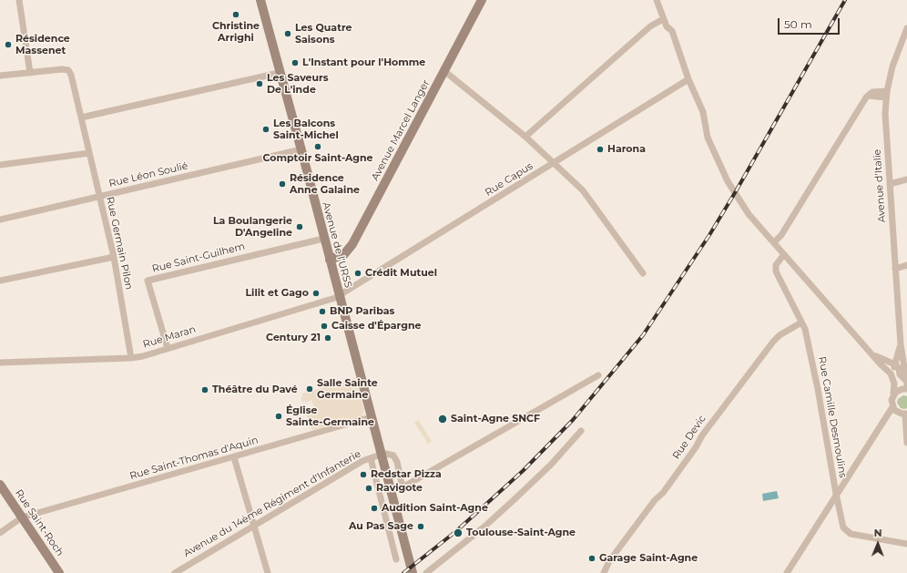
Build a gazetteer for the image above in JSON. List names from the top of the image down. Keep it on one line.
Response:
{"streets":{"main road":["Avenue Marcel Langer","Avenue de l'URSS","Rue Saint-Roch"],"street":["Rue Léon Soulié","Rue Capus","Avenue d'Italie","Rue Germain Pilon","Rue Saint-Guilhem","Rue Maran","Rue Camille Desmoulins","Rue Devic","Rue Saint-Thomas d'Aquin","Avenue du 14ème Régiment d'Infanterie"]},"crossings":[["Avenue Marcel Langer","Avenue de l'URSS"],["Rue Léon Soulié","Rue Germain Pilon"],["Rue Léon Soulié","Avenue de l'URSS"],["Rue Capus","Avenue de l'URSS"],["Rue Capus","Rue Maran"],["Rue Germain Pilon","Rue Maran"],["Avenue de l'URSS","Rue Saint-Guilhem"],["Avenue de l'URSS","Rue Maran"],["Avenue de l'URSS","Rue Saint-Thomas d'Aquin"],["Avenue de l'URSS","Avenue du 14ème Régiment d'Infanterie"],["Rue Saint-Guilhem","Rue Maran"],["Rue Camille Desmoulins","Rue Devic"],["Rue Saint-Thomas d'Aquin","Rue Saint-Roch"]],"places":["Christine Arrighi","Les Quatre Saisons","Résidence Massenet","L'Instant pour l'Homme","Les Saveurs De L'inde","Les Balcons Saint-Michel","Comptoir Saint-Agne","Harona","Résidence Anne Galaine","La Boulangerie D'Angeline","Crédit Mutuel","Lilit et Gago","BNP Paribas","Caisse d'Épargne","Century 21","Salle Sainte Germaine","Théâtre du Pavé","Église Sainte-Germaine","Saint-Agne SNCF","Redstar Pizza","Ravigote","Audition Saint-Agne","Au Pas Sage","Toulouse-Saint-Agne","Garage Saint-Agne"],"scale_bar":"50 m","north":"top"}
